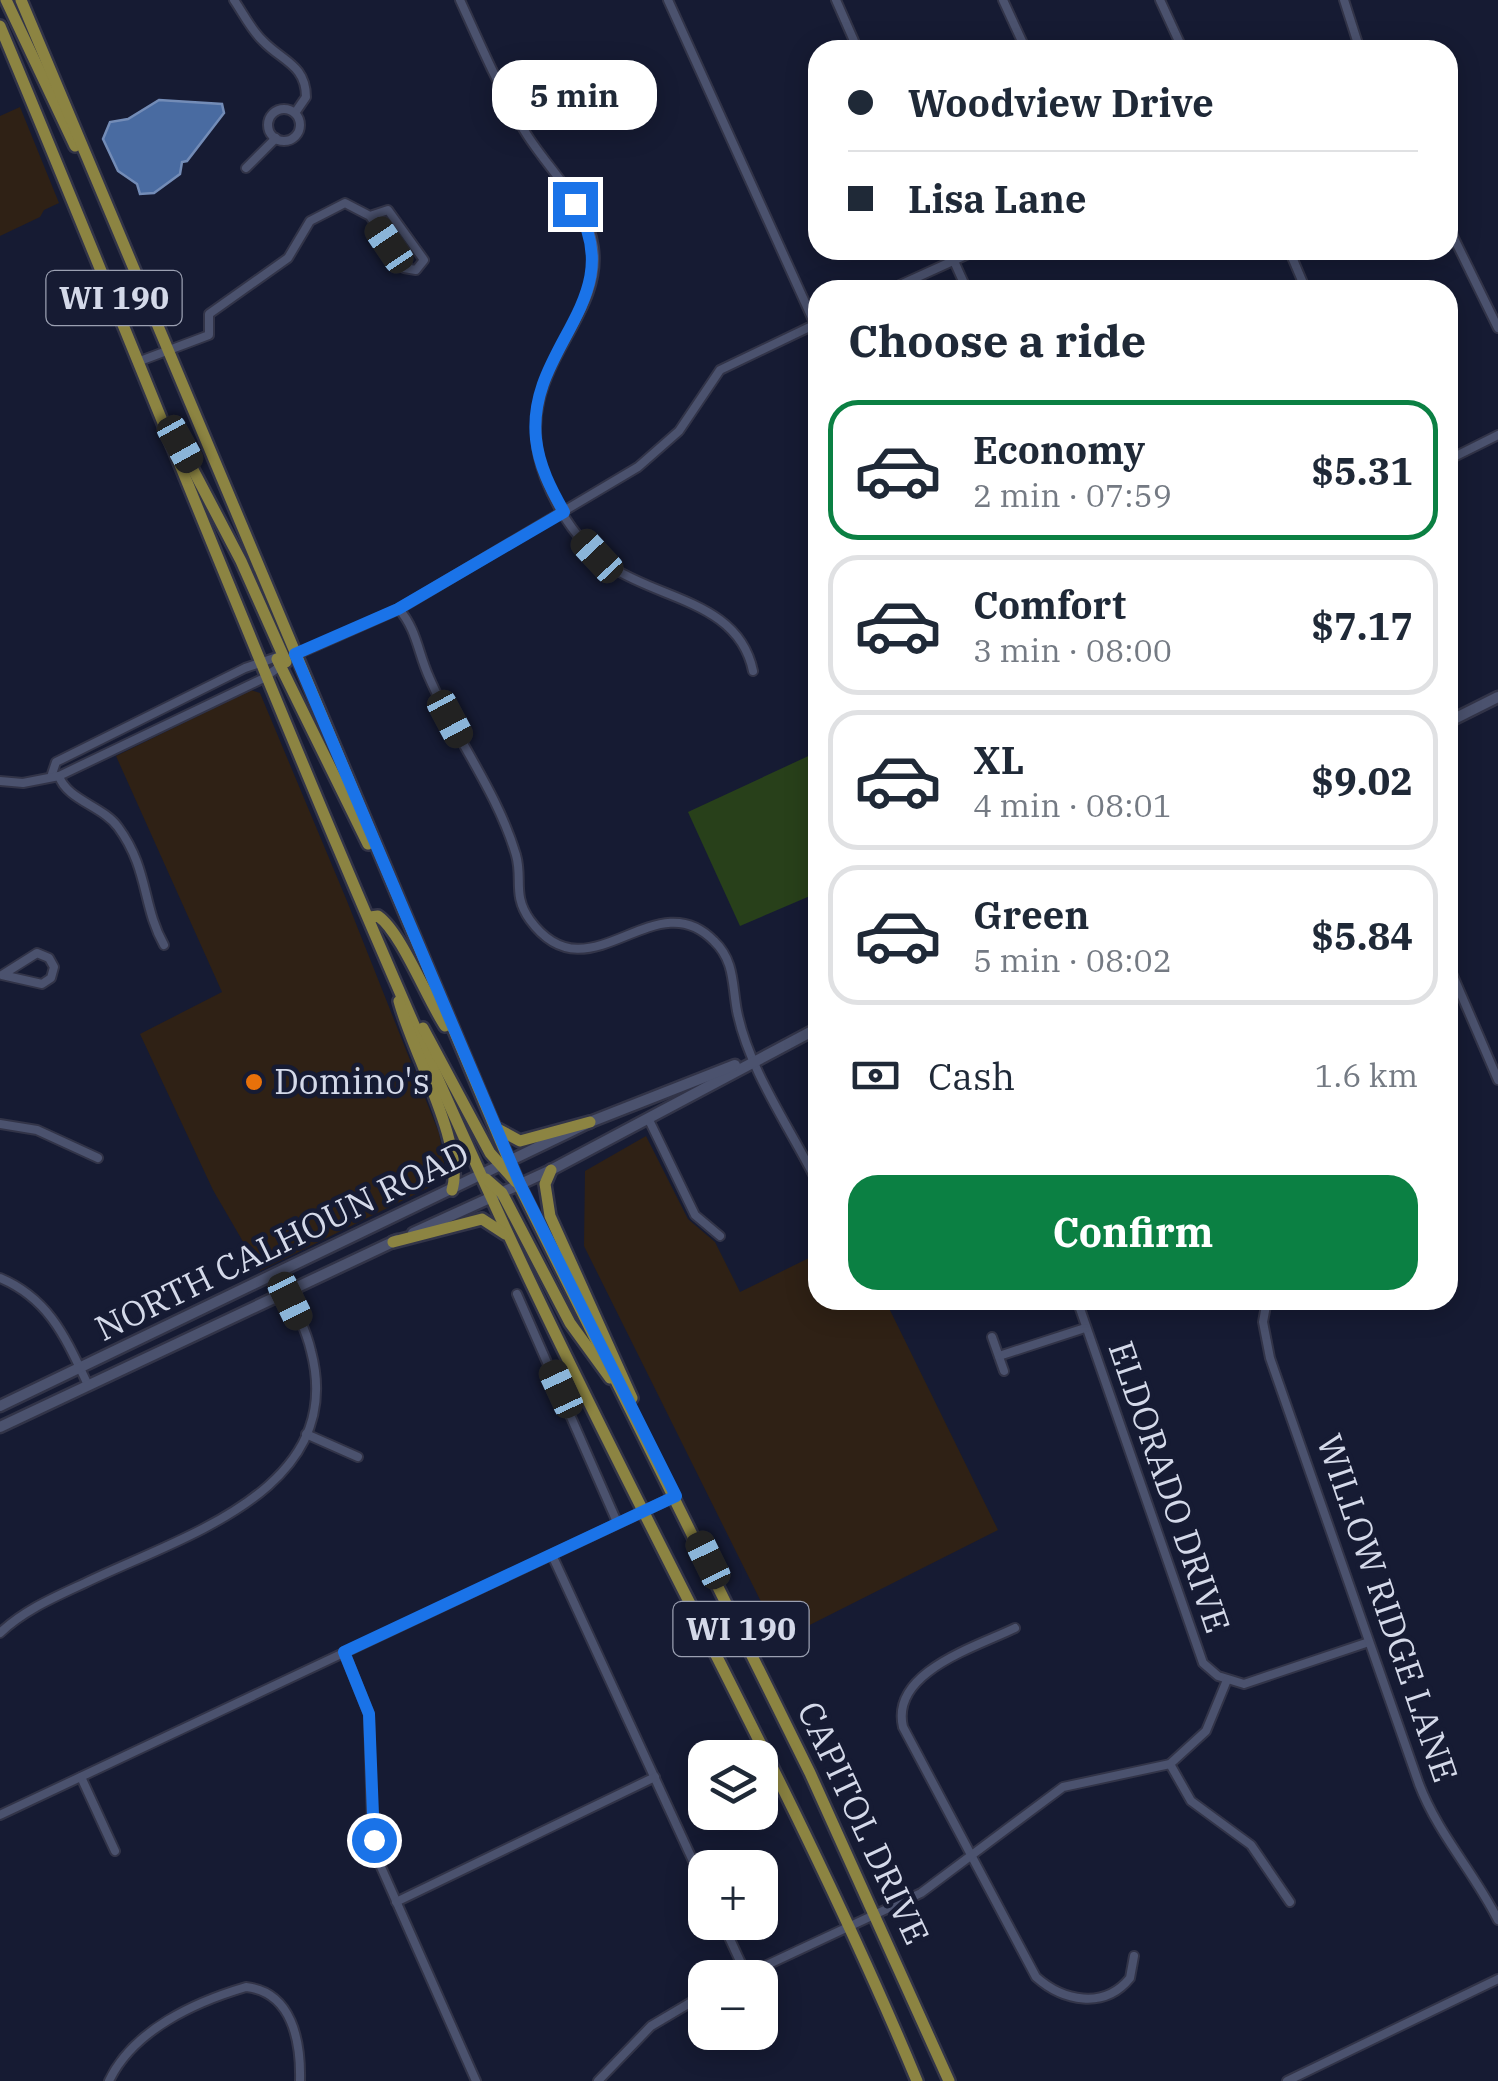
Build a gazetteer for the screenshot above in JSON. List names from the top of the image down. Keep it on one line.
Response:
{"streets":{"main road":["WI 190","NORTH CALHOUN ROAD","CAPITOL DRIVE"],"street":["ELDORADO DRIVE","WILLOW RIDGE LANE"]},"crossings":[["WI 190","NORTH CALHOUN ROAD"],["NORTH CALHOUN ROAD","CAPITOL DRIVE"]],"places":["Domino's"],"page":{"banner":["Woodview Drive","Lisa Lane"],"bubble":"5 min","heading":"Choose a ride","list":[{"name":"Economy","note":"2 min · 07:59","value":"$5.31"},{"name":"Comfort","note":"3 min · 08:00","value":"$7.17"},{"name":"XL","note":"4 min · 08:01","value":"$9.02"},{"name":"Green","note":"5 min · 08:02","value":"$5.84"}],"pay":["Cash","1.6 km"],"buttons":"Confirm","map_buttons":["+","−"]}}
